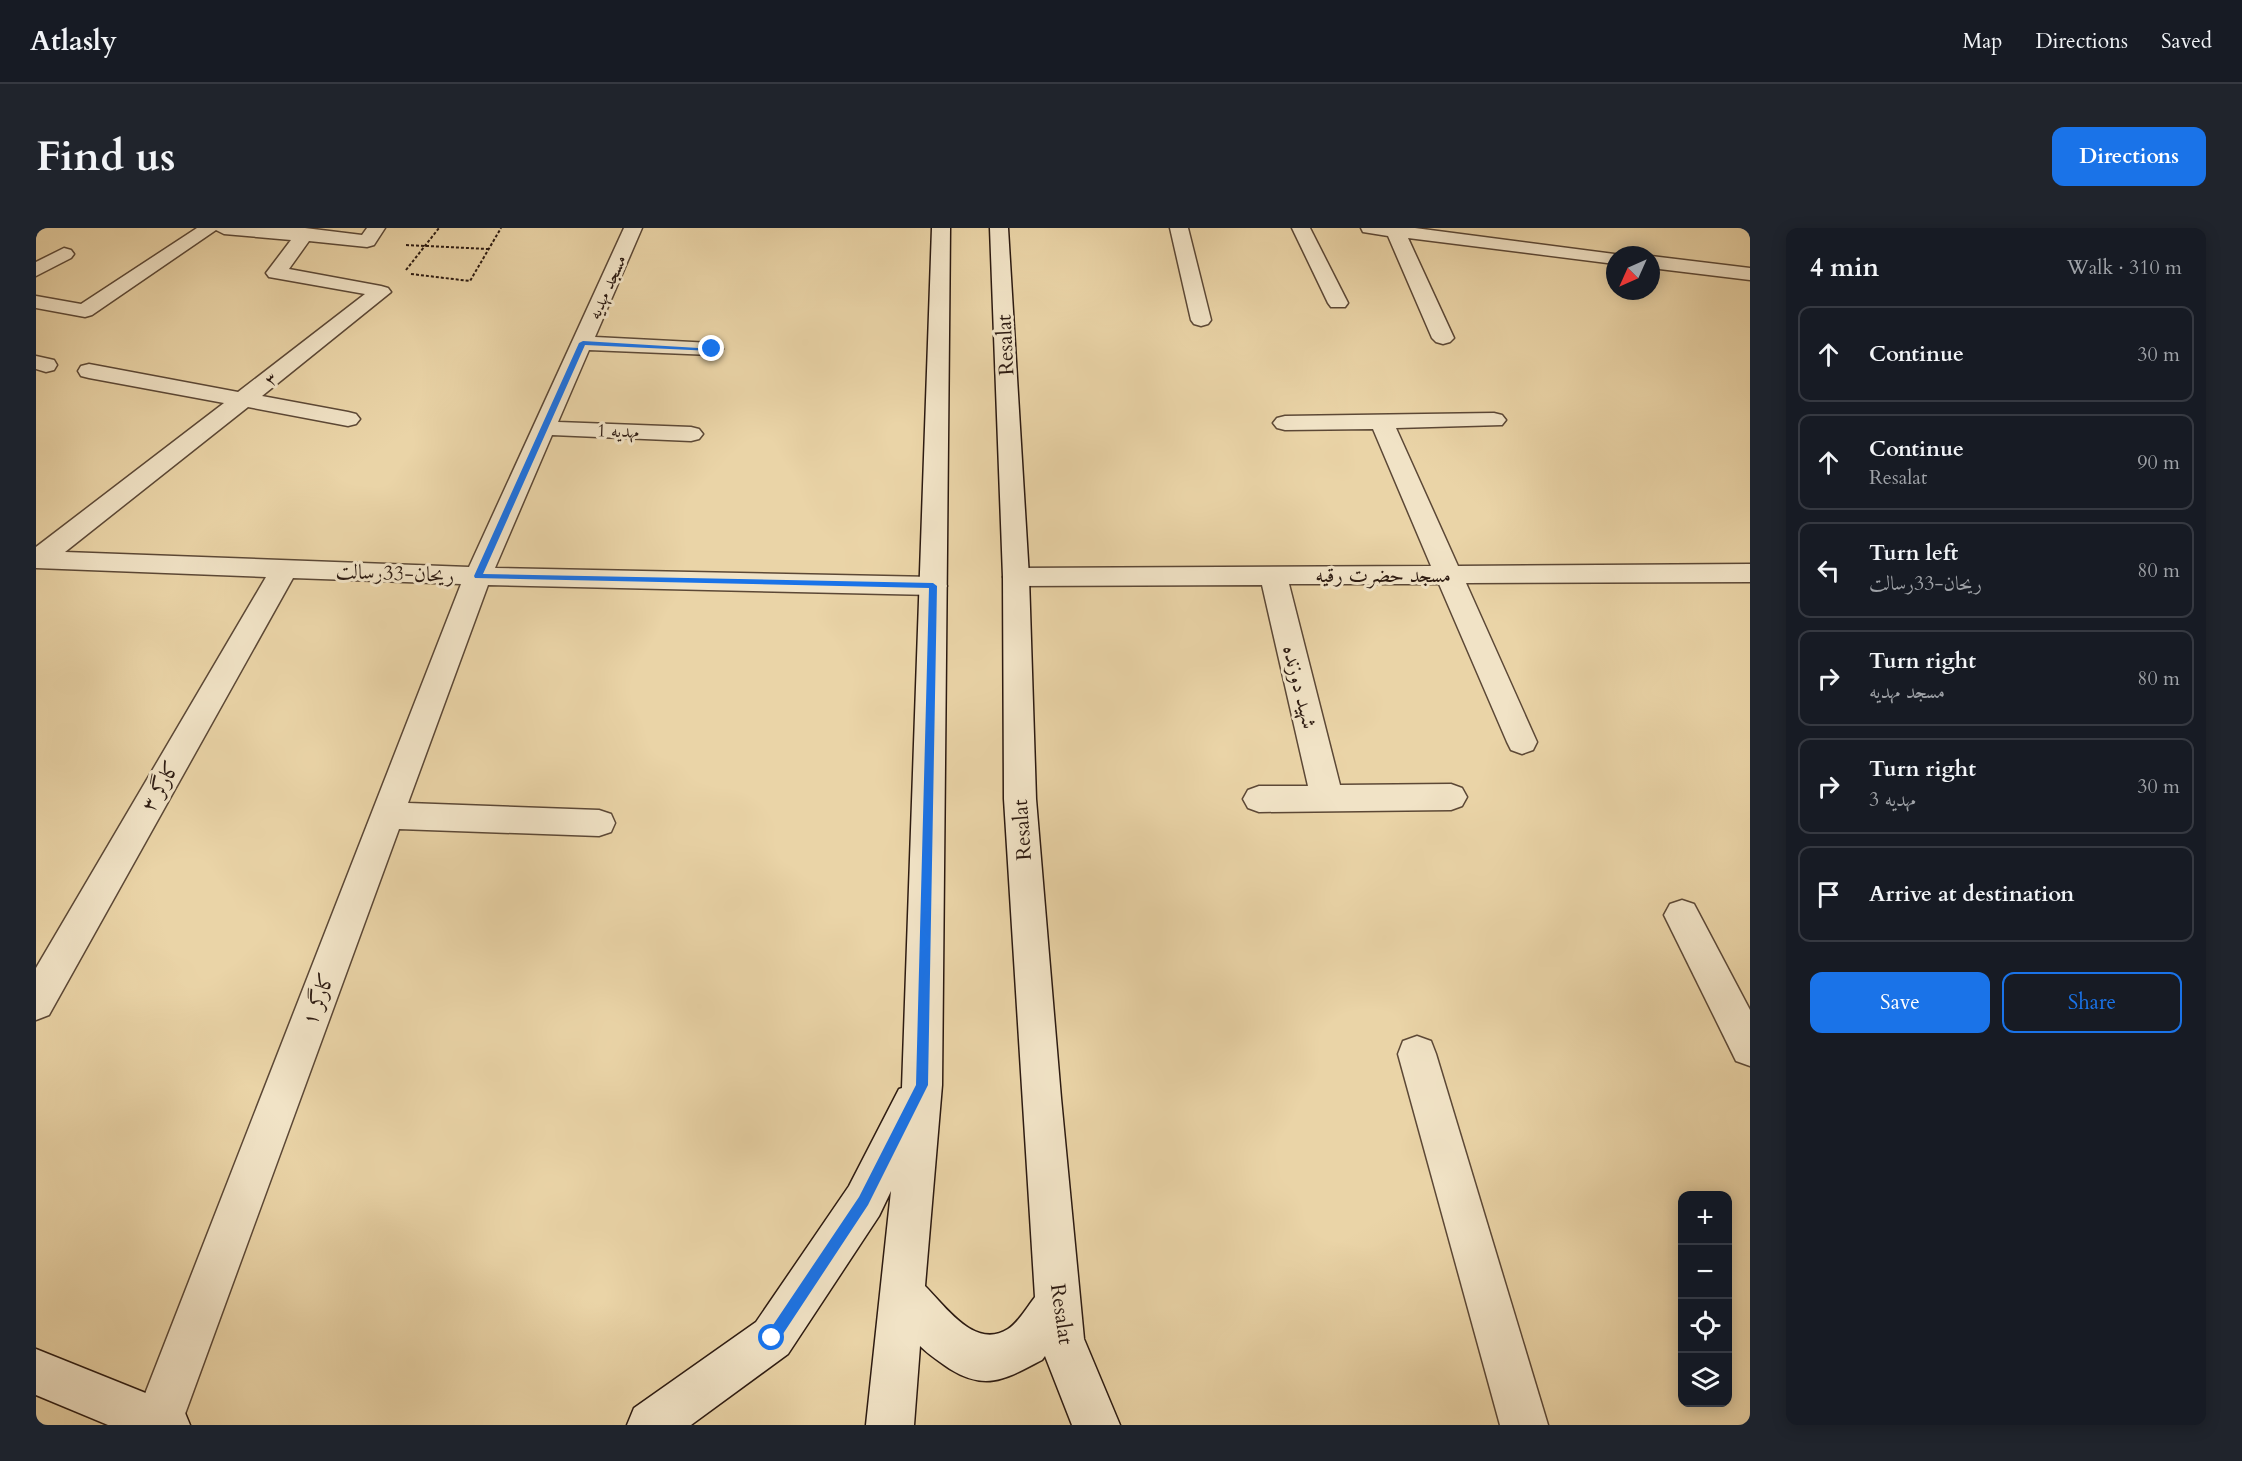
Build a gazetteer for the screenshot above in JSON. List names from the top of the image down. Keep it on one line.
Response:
{"streets":{"street":["مسجد مهدیه","Resalat","۳","مهدیه 1","ریحان-33رسالت","مسجد حضرت رقیه","شهید دوزنده","کارگر ۳","کارگر ۱"]},"crossings":[["مسجد مهدیه","مهدیه 1"],["مسجد مهدیه","ریحان-33رسالت"],["مسجد مهدیه","کارگر ۱"],["Resalat","مسجد حضرت رقیه"],["۳","ریحان-33رسالت"],["ریحان-33رسالت","کارگر ۳"],["ریحان-33رسالت","کارگر ۱"],["مسجد حضرت رقیه","شهید دوزنده"]],"north":"bottom left","page":{"header":"Atlasly","nav":["Map","Directions","Saved"],"buttons":["Directions",["Save","Share"]],"title":"Find us","heading":["4 min","Walk · 310 m"],"list":[["Continue","30 m"],["Continue","Resalat","90 m"],["Turn left","ریحان-33رسالت","80 m"],["Turn right","مسجد مهدیه","80 m"],["Turn right","مهدیه 3","30 m"],"Arrive at destination"],"map_buttons":["+","−"]}}
